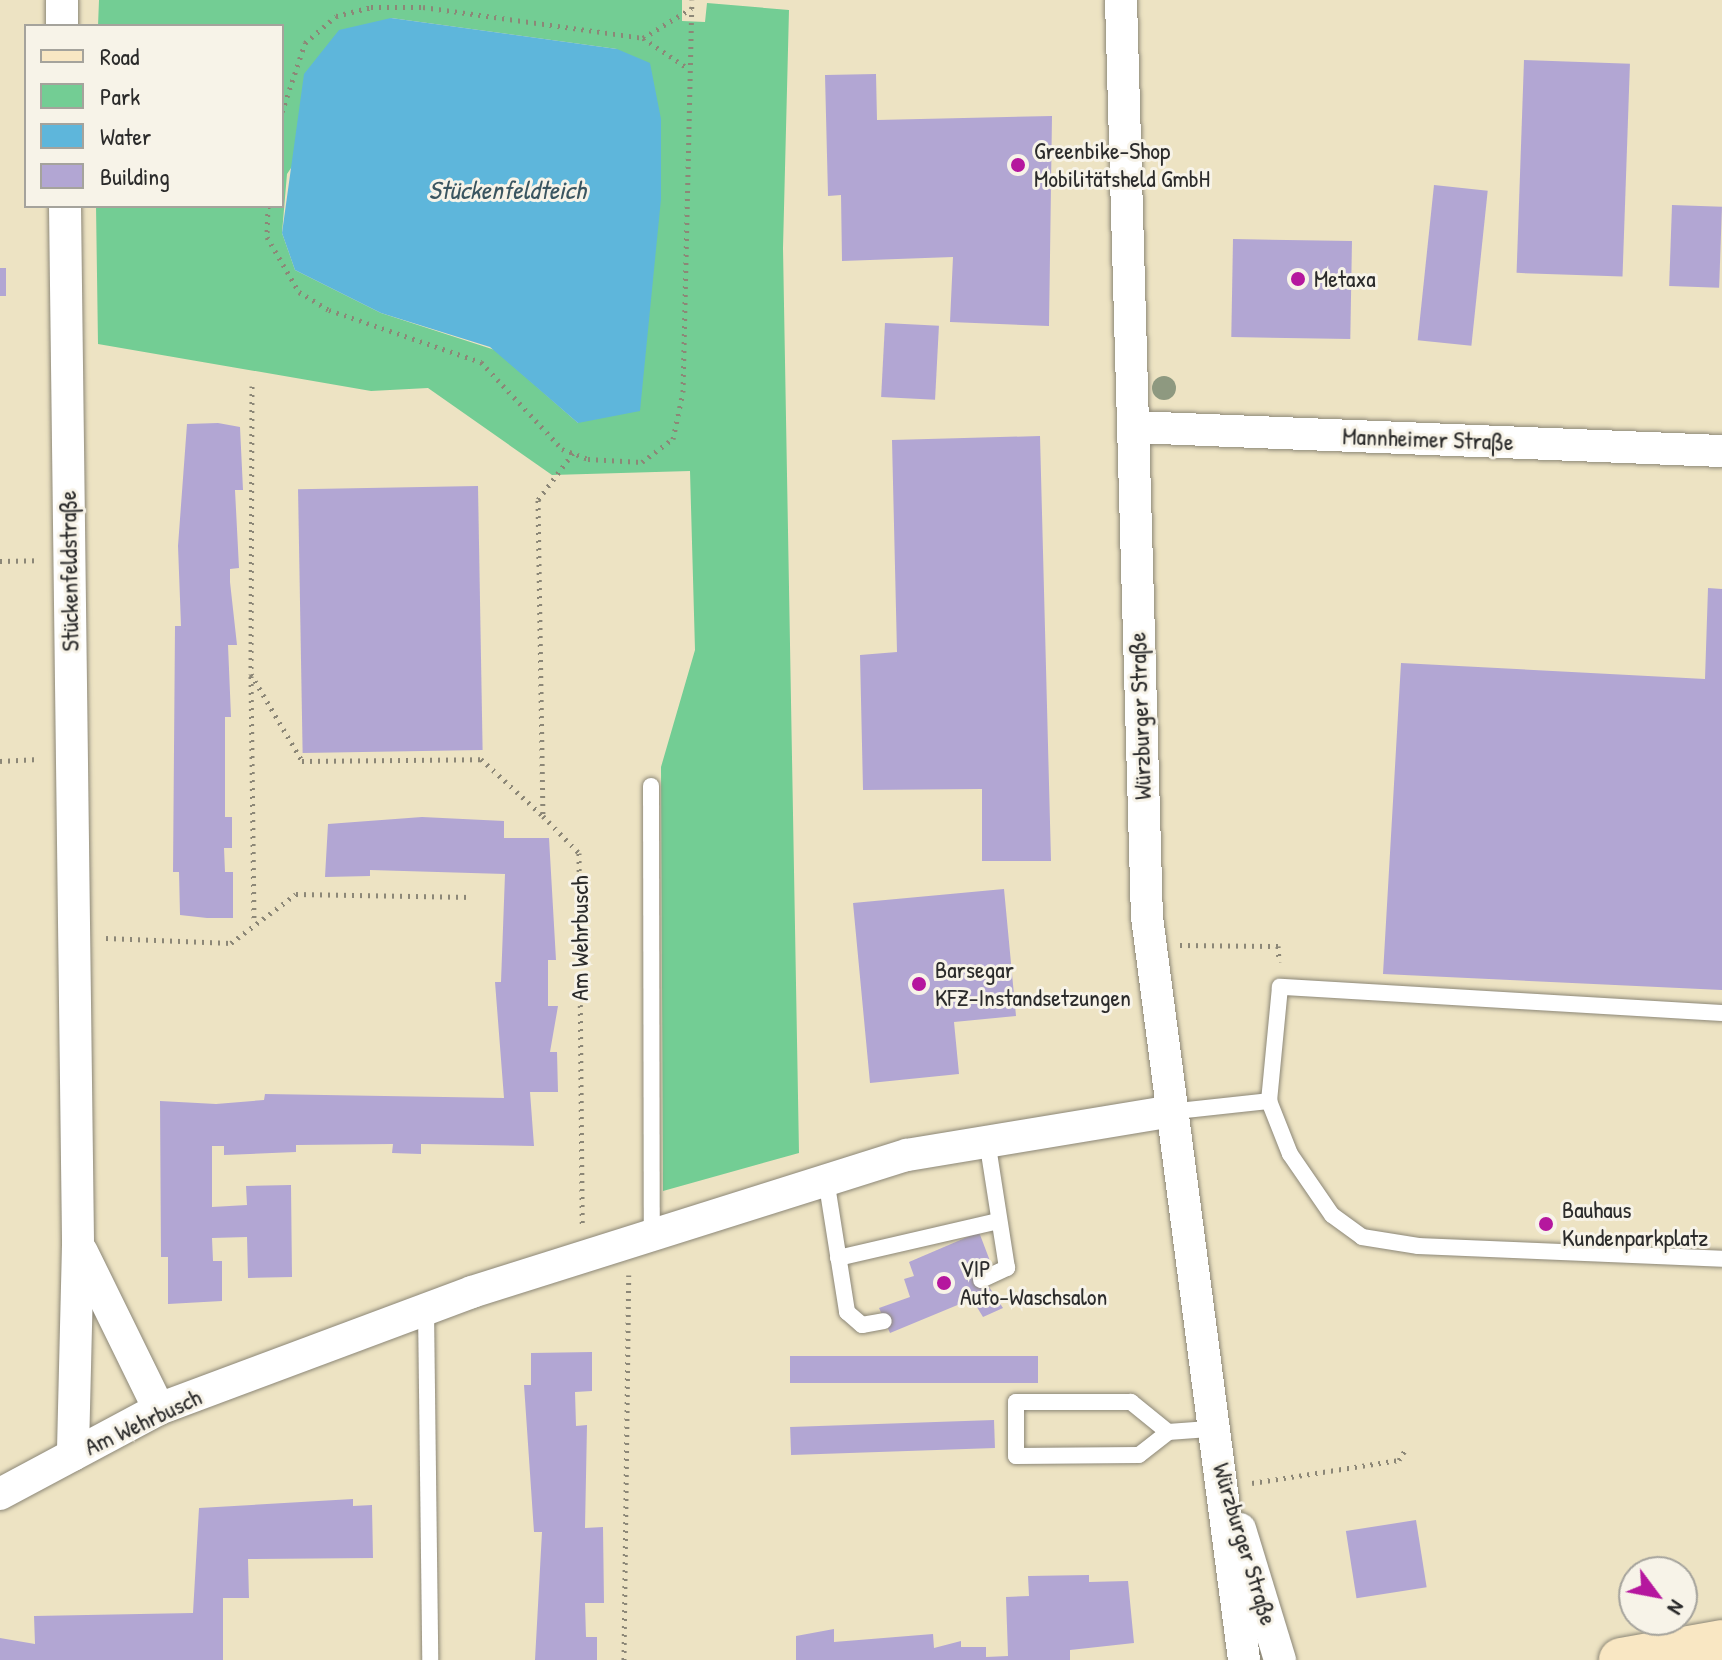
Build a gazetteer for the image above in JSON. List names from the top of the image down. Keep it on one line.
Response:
{"streets":{"street":["Mannheimer Straße","Stückenfeldstraße","Würzburger Straße","Am Wehrbusch"]},"crossings":[["Mannheimer Straße","Würzburger Straße"],["Stückenfeldstraße","Am Wehrbusch"],["Würzburger Straße","Am Wehrbusch"]],"water":["Stückenfeldteich"],"places":["Greenbike-Shop Mobilitätsheld GmbH","Metaxa","Barsegar KFZ-Instandsetzungen","Bauhaus Kundenparkplatz","VIP Auto-Waschsalon"],"legend":["Road","Park","Water","Building"],"north":"bottom right"}
